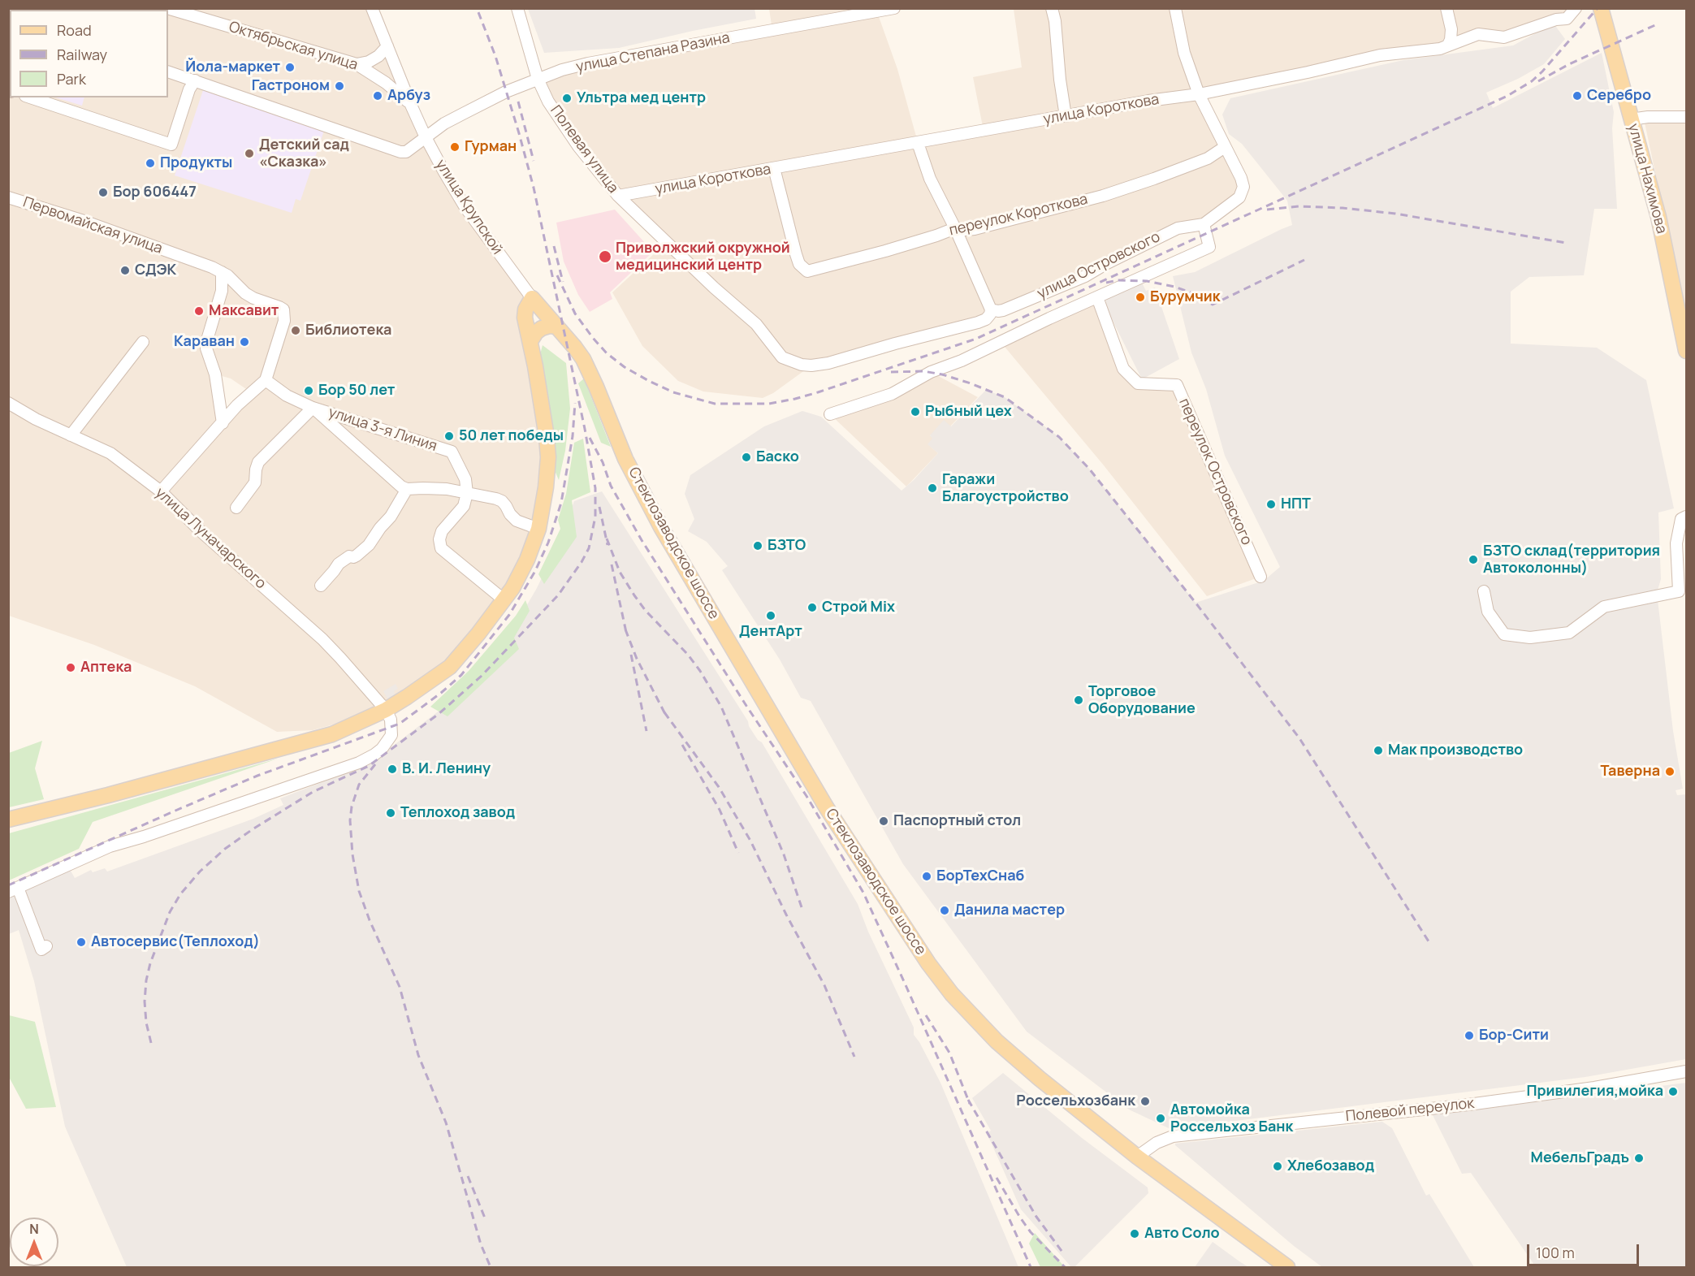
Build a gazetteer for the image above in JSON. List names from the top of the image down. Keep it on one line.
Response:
{"streets":{"main road":["улица Нахимова","улица Крупской","Стеклозаводское шоссе"],"street":["Октябрьская улица","улица Степана Разина","улица Короткова","Полевая улица","переулок Короткова","Первомайская улица","улица Островского","улица 3-я Линия","переулок Островского","улица Луначарского","Полевой переулок"]},"crossings":[["Октябрьская улица","улица Крупской"],["улица Степана Разина","Полевая улица"],["улица Степана Разина","улица Крупской"],["улица Короткова","Полевая улица"],["улица Короткова","переулок Короткова"],["Полевая улица","улица Островского"],["улица Крупской","Стеклозаводское шоссе"],["переулок Короткова","улица Островского"],["Первомайская улица","улица 3-я Линия"],["Стеклозаводское шоссе","Полевой переулок"]],"places":["Йола-маркет","Гастроном","Арбуз","Серебро","Ультра мед центр","Гурман","Детский сад «Сказка»","Продукты","Бор 606447","Приволжский окружной медицинский центр","СДЭК","Бурумчик","Максавит","Библиотека","Караван","Бор 50 лет","Рыбный цех","50 лет победы","Баско","Гаражи Благоустройство","НПТ","БЗТО","БЗТО склад(территория Автоколонны)","Строй Mix","ДентАрт","Аптека","Торговое Оборудование","Мак производство","В. И. Ленину","Таверна","Теплоход завод","Паспортный стол","БорТехСнаб","Данила мастер","Автосервис(Теплоход)","Бор-Сити","Привилегия,мойка","Россельхозбанк","Автомойка Россельхоз Банк","МебельГрадъ","Хлебозавод","Авто Соло"],"legend":["Road","Railway","Park"],"scale_bar":"100 m","north":"top"}
